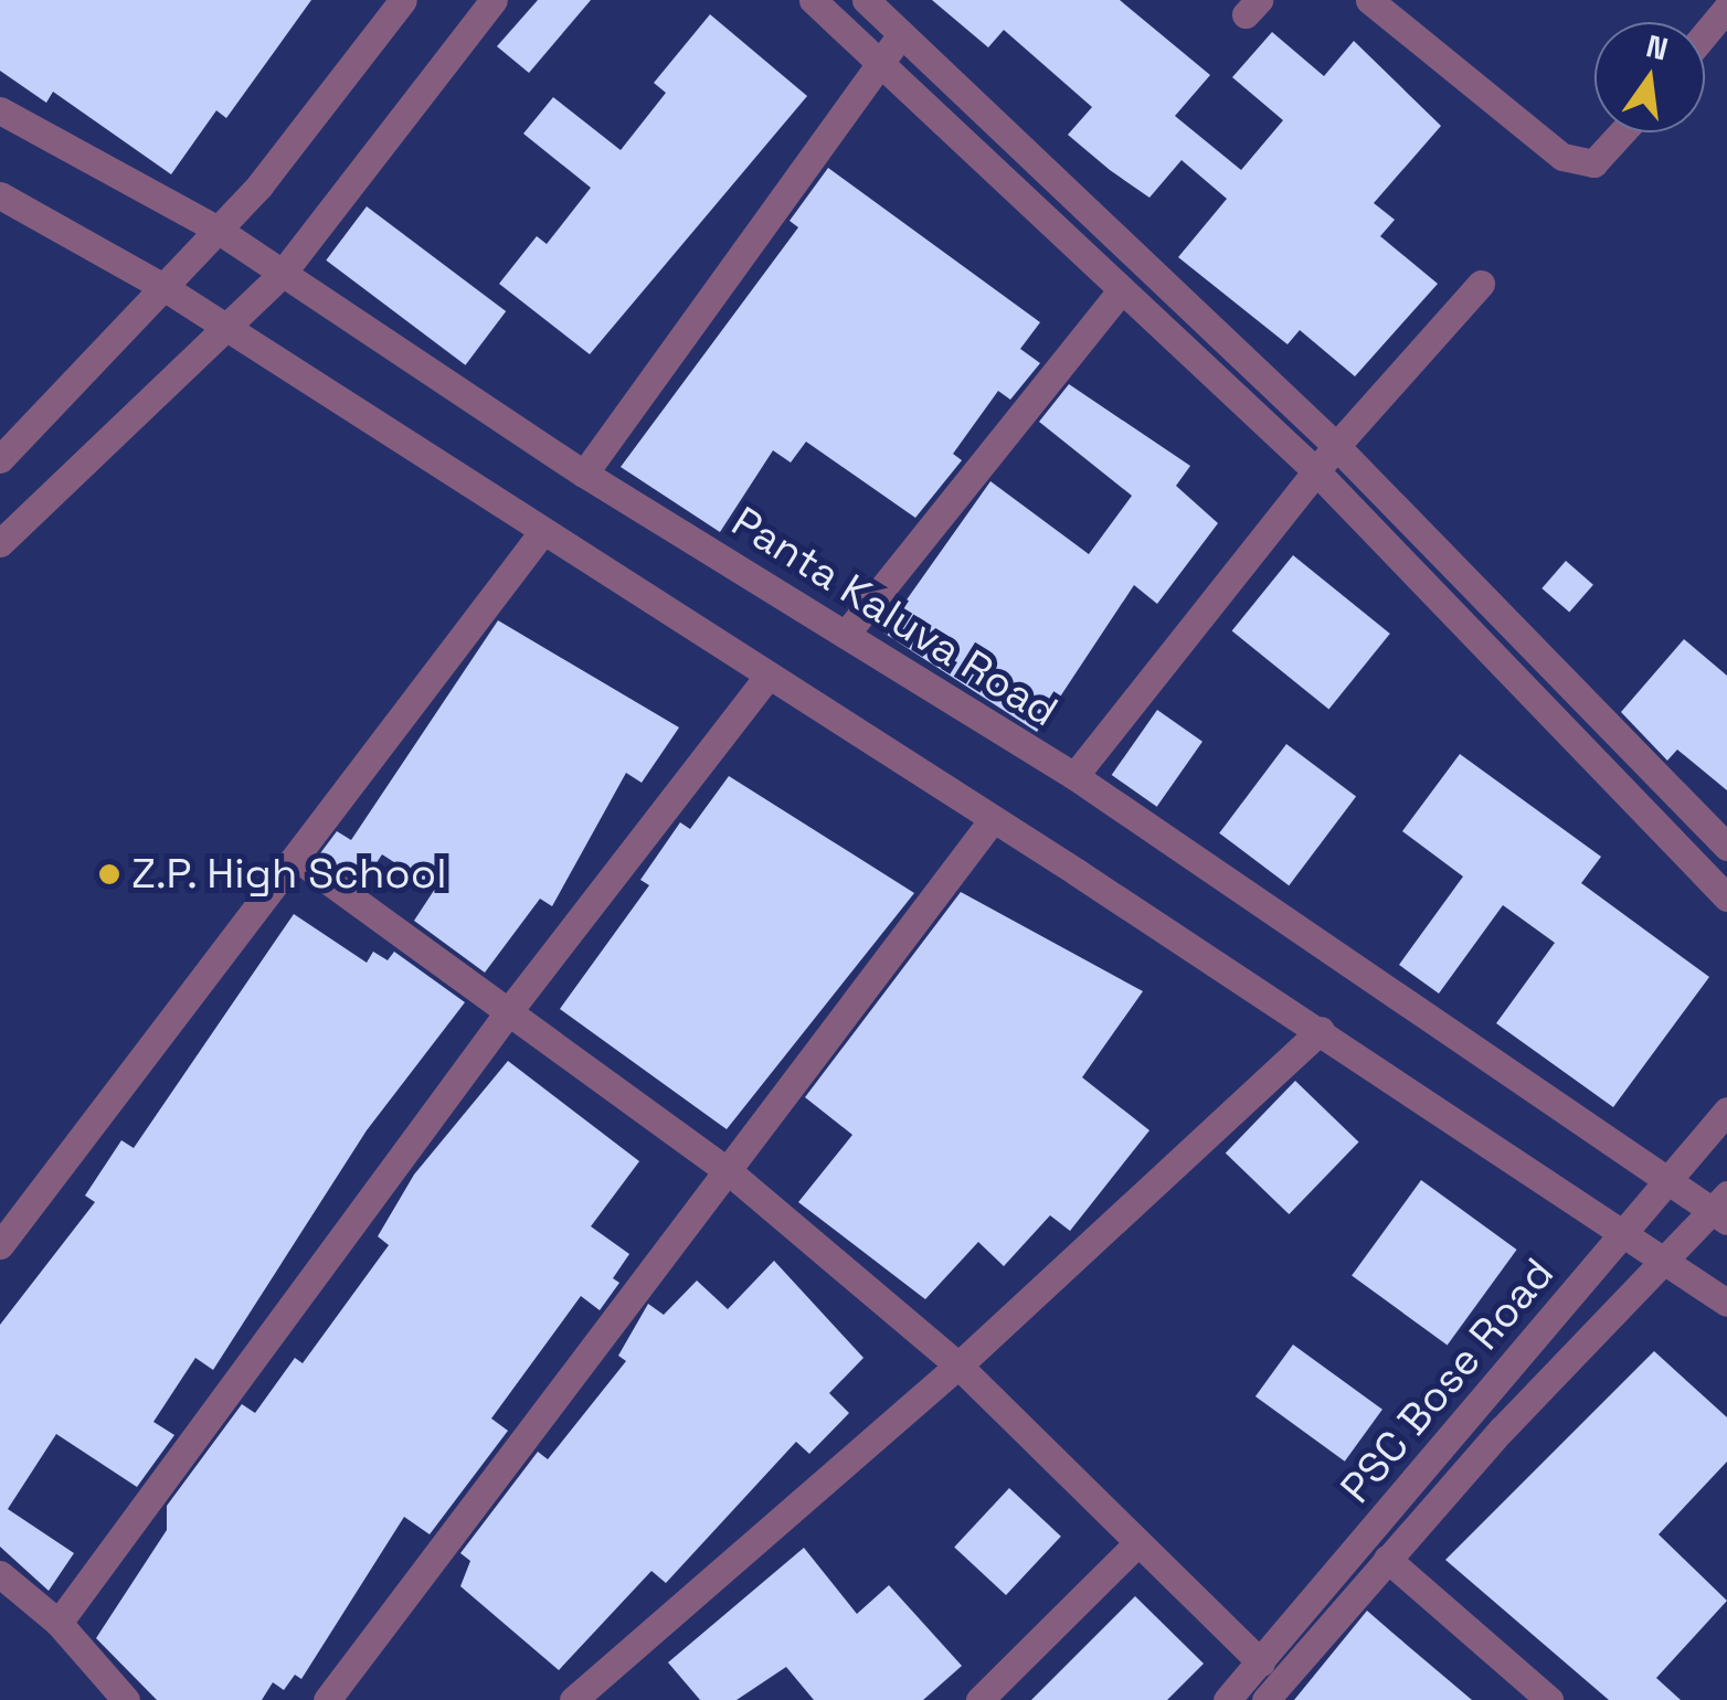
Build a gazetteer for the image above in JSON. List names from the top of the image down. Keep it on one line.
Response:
{"streets":{"street":["Panta Kaluva Road","PSC Bose Road"]},"crossings":[["Panta Kaluva Road","PSC Bose Road"]],"places":["Z.P. High School"],"north":"top"}
